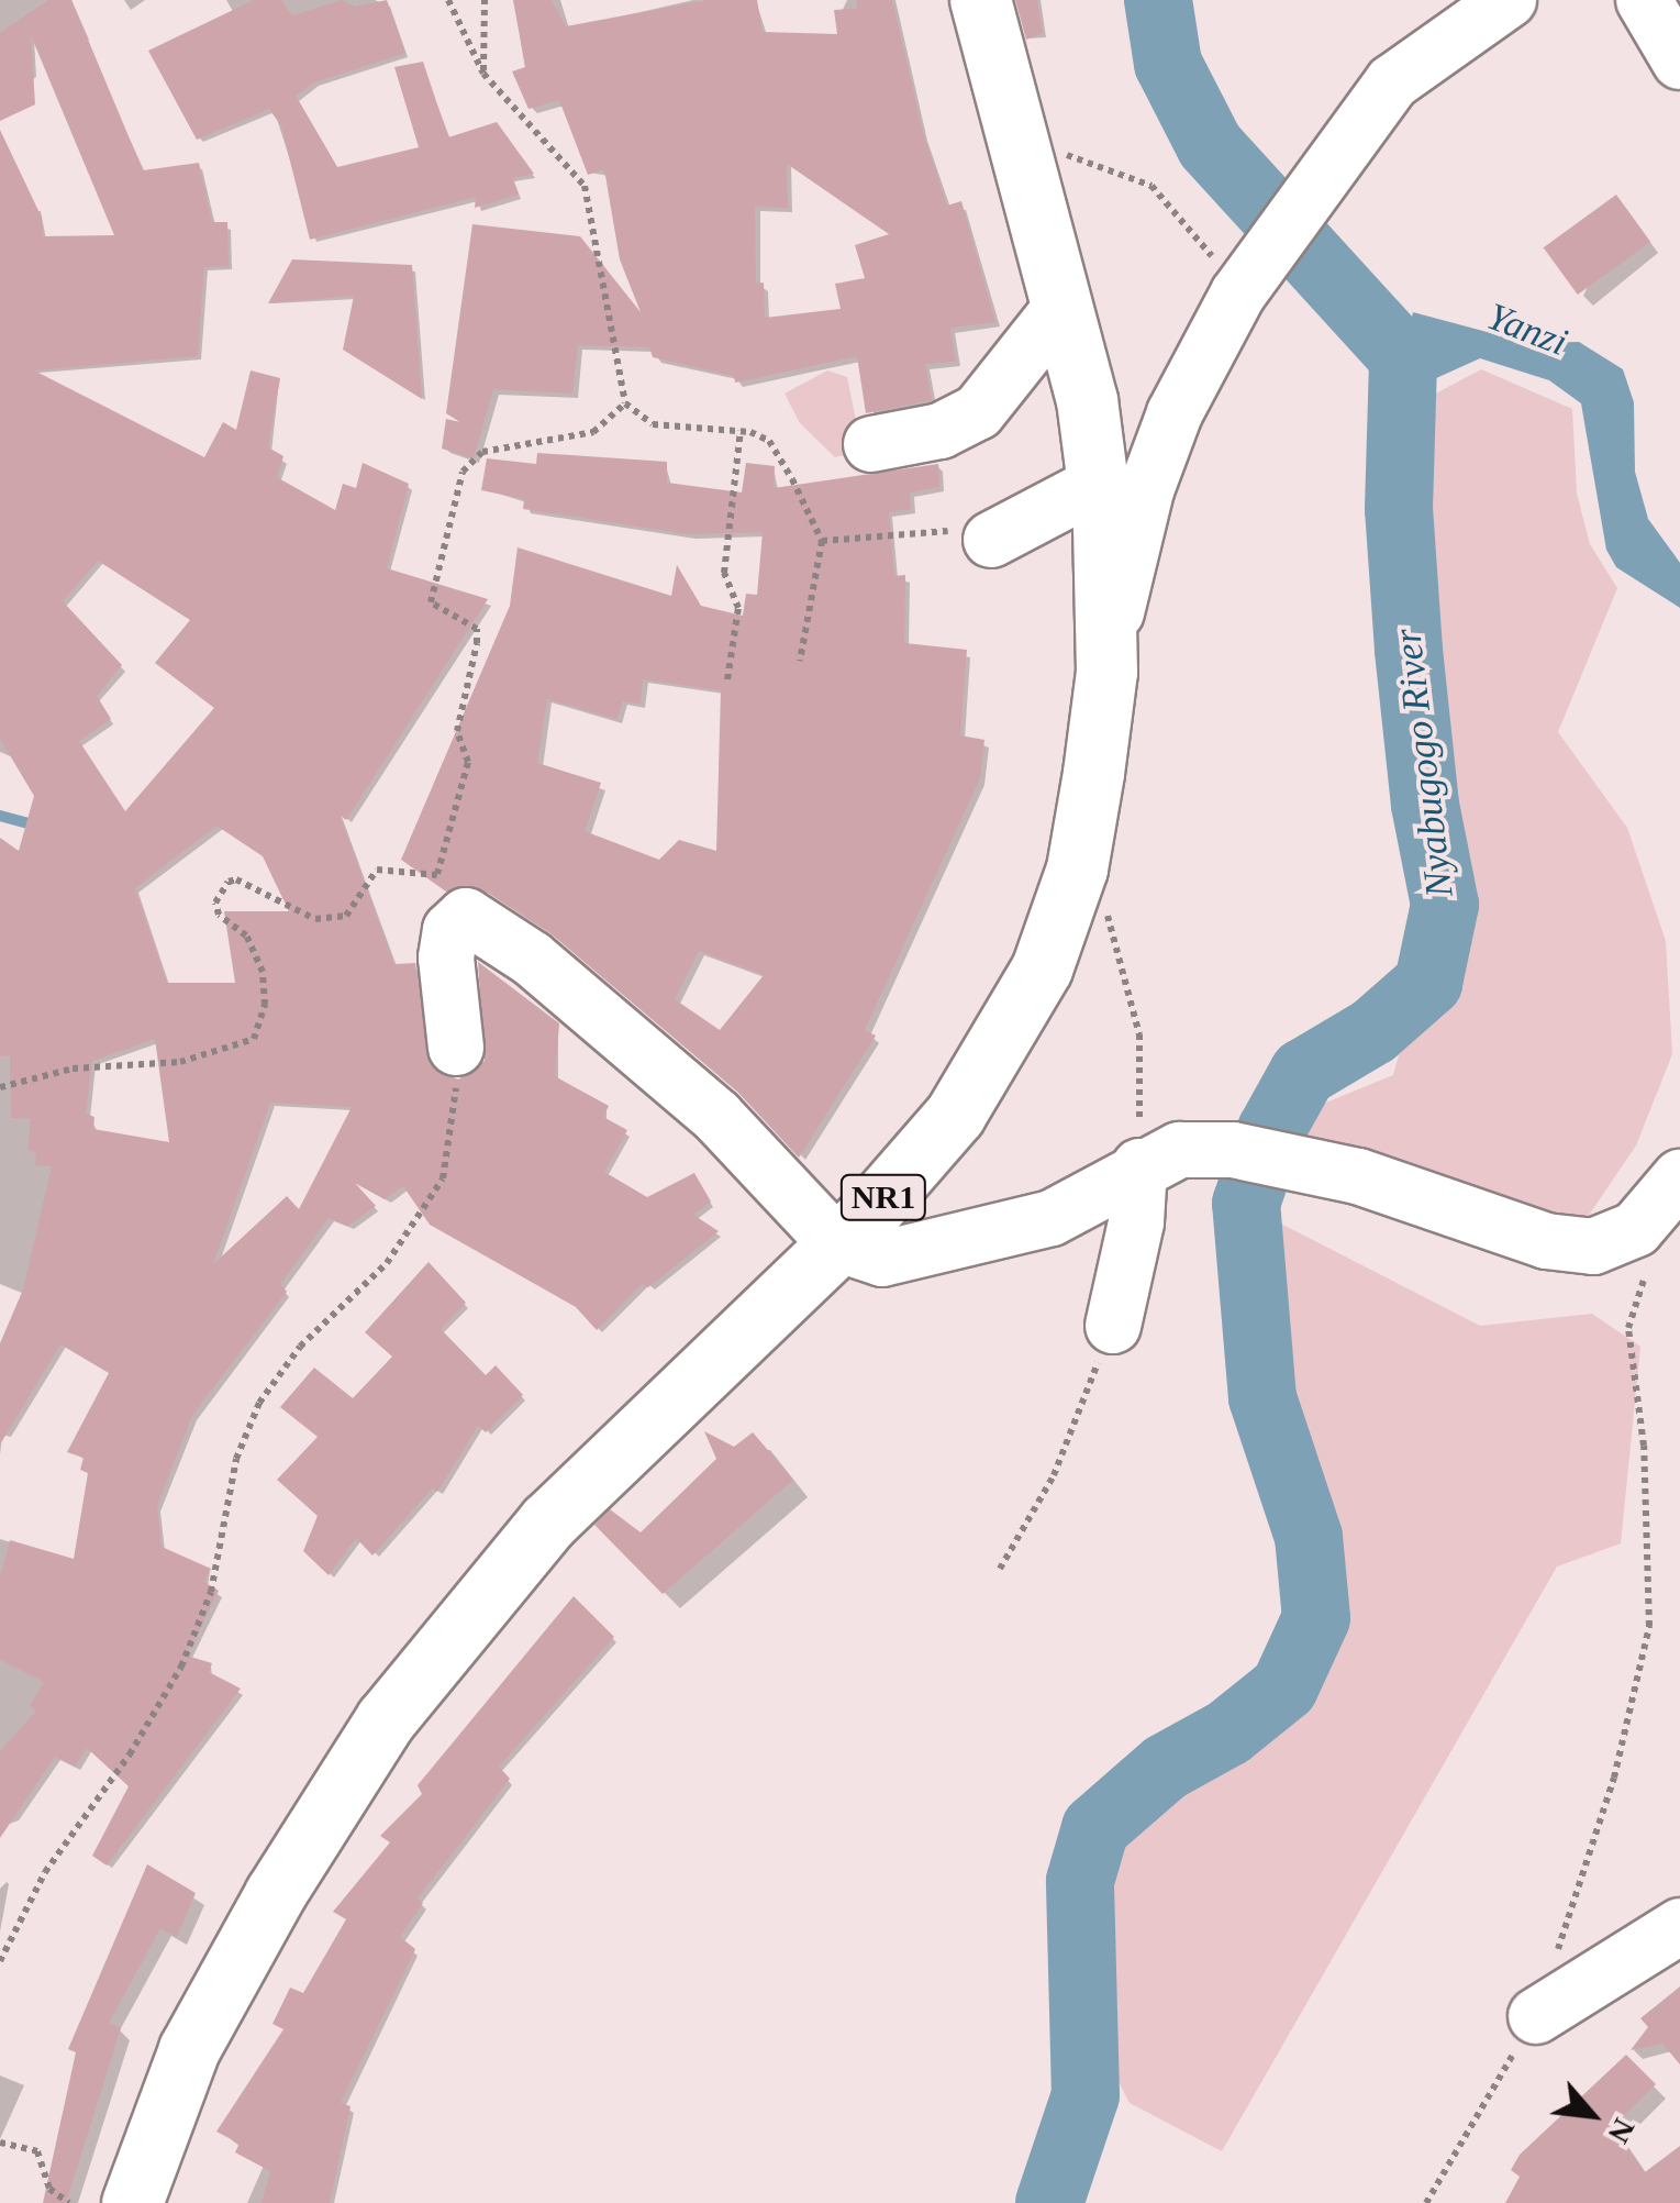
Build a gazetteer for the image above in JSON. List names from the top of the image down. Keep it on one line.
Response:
{"streets":{"highway":["NR1"]},"water":["Yanzi","Nyabugogo River"],"north":"bottom right"}
